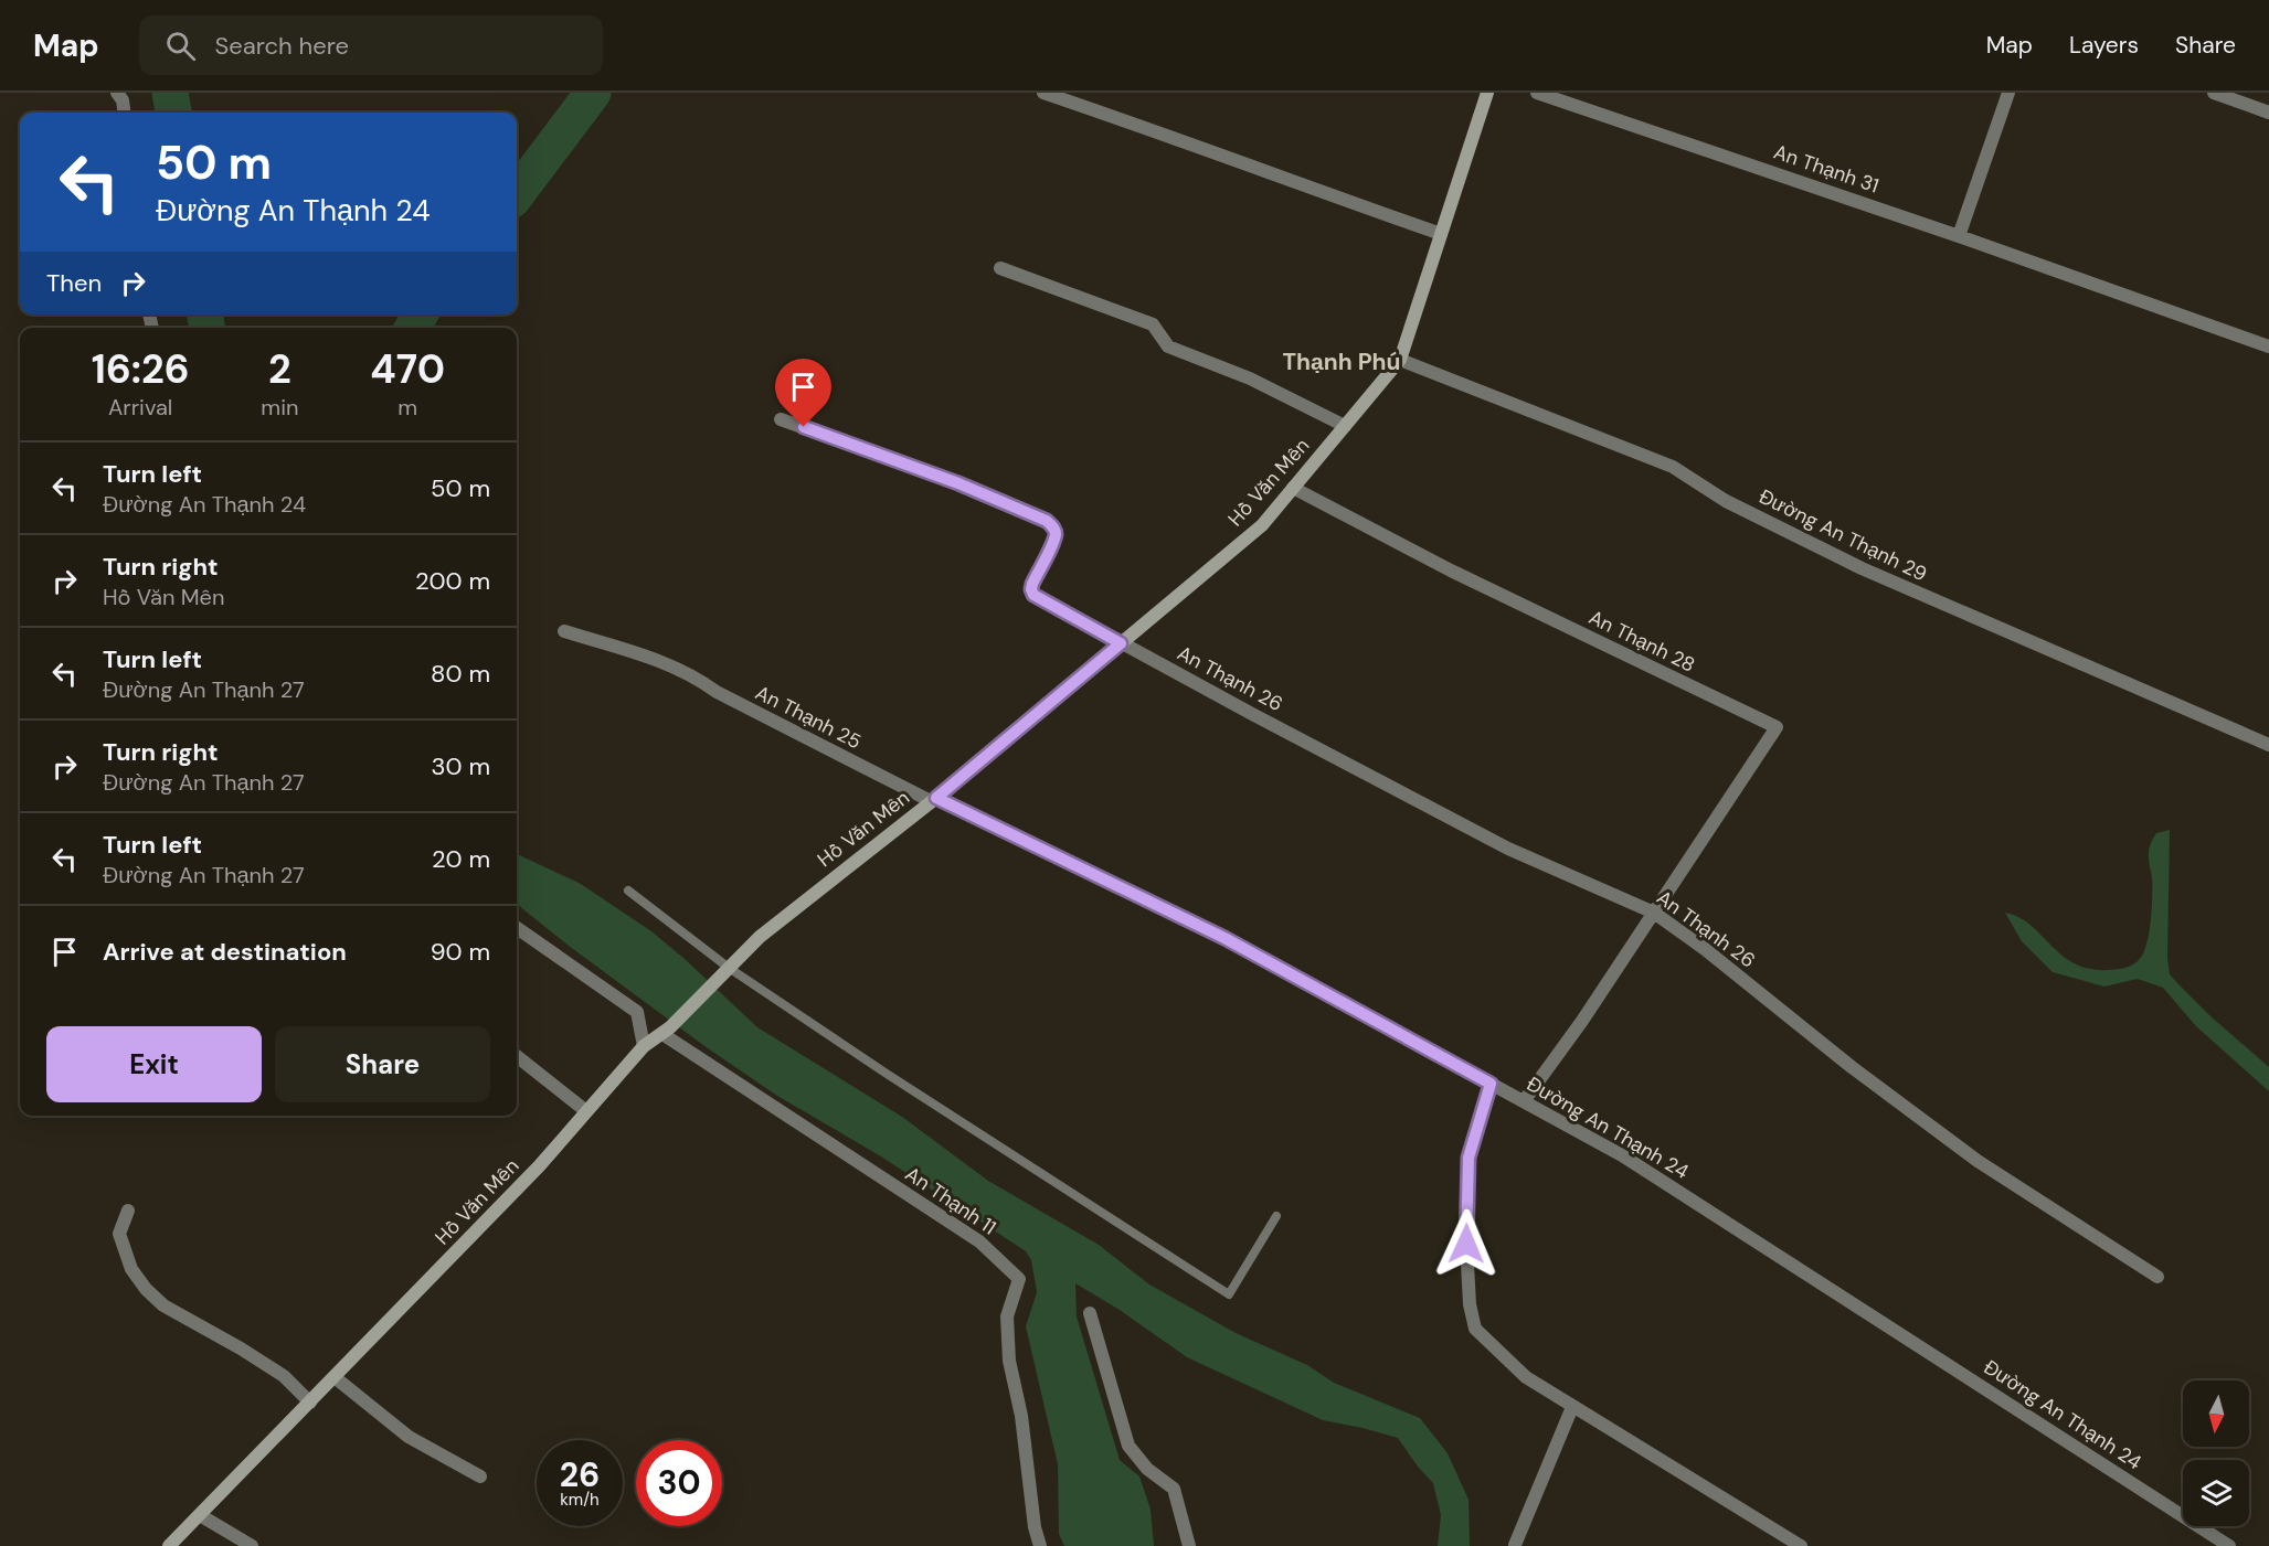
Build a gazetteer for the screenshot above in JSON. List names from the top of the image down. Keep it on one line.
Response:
{"streets":{"street":["An Thạnh 31","Hồ Văn Mên","Đường An Thạnh 29","An Thạnh 28","An Thạnh 26","An Thạnh 25","Đường An Thạnh 24","An Thạnh 11"]},"crossings":[["Hồ Văn Mên","Đường An Thạnh 29"],["Hồ Văn Mên","An Thạnh 28"],["Hồ Văn Mên","An Thạnh 26"],["Hồ Văn Mên","An Thạnh 25"],["Hồ Văn Mên","Đường An Thạnh 24"],["Hồ Văn Mên","An Thạnh 11"],["An Thạnh 28","An Thạnh 26"],["An Thạnh 25","Đường An Thạnh 24"]],"districts":["Thạnh Phú"],"north":"bottom","page":{"header":"Map","search":"Search here","nav":["Map","Layers","Share"],"turn":["50 m","Đường An Thạnh 24"],"then":"Then","eta":["16:26","Arrival","2","min","470","m"],"list":[{"name":"Turn left","note":"Đường An Thạnh 24","value":"50 m"},{"name":"Turn right","note":"Hồ Văn Mên","value":"200 m"},{"name":"Turn left","note":"Đường An Thạnh 27","value":"80 m"},{"name":"Turn right","note":"Đường An Thạnh 27","value":"30 m"},{"name":"Turn left","note":"Đường An Thạnh 27","value":"20 m"},{"name":"Arrive at destination","value":"90 m"}],"buttons":["Exit","Share"],"speed":"26 km/h","limit":"30"}}
